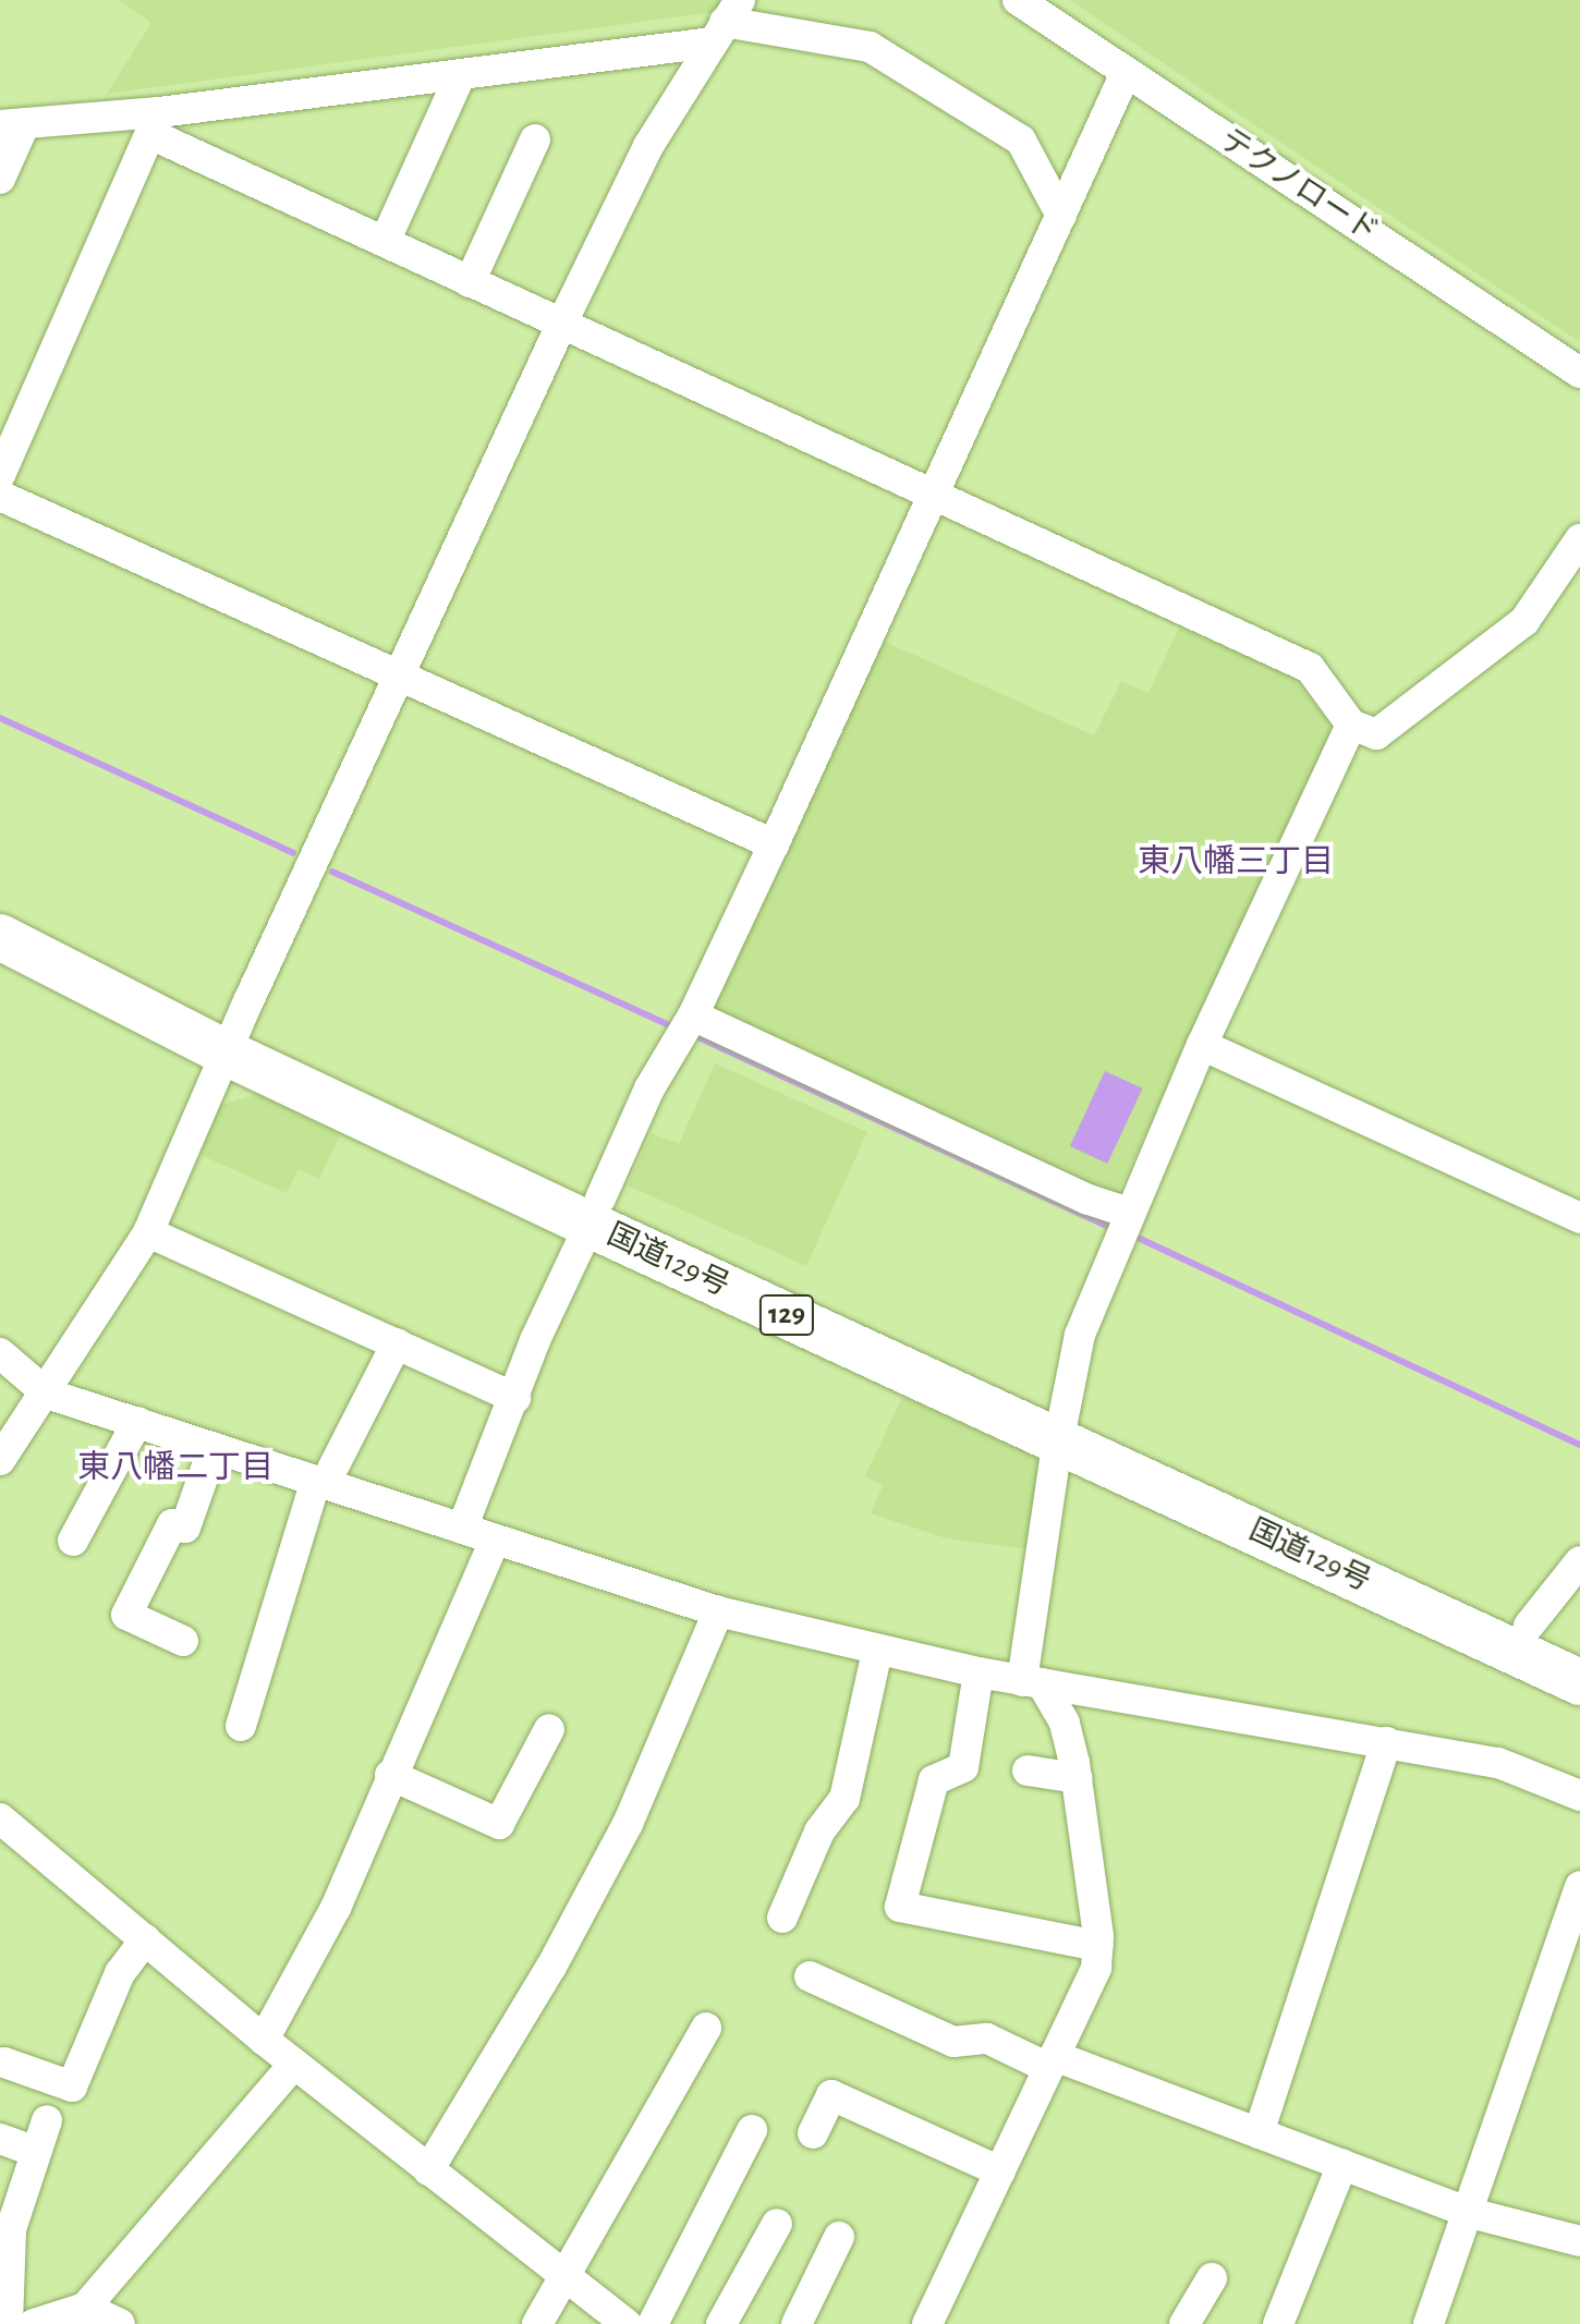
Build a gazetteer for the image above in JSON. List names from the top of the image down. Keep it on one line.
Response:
{"streets":{"highway":["国道129号","129"],"street":["テクノロード"]},"districts":["東八幡三丁目","東八幡二丁目"]}
